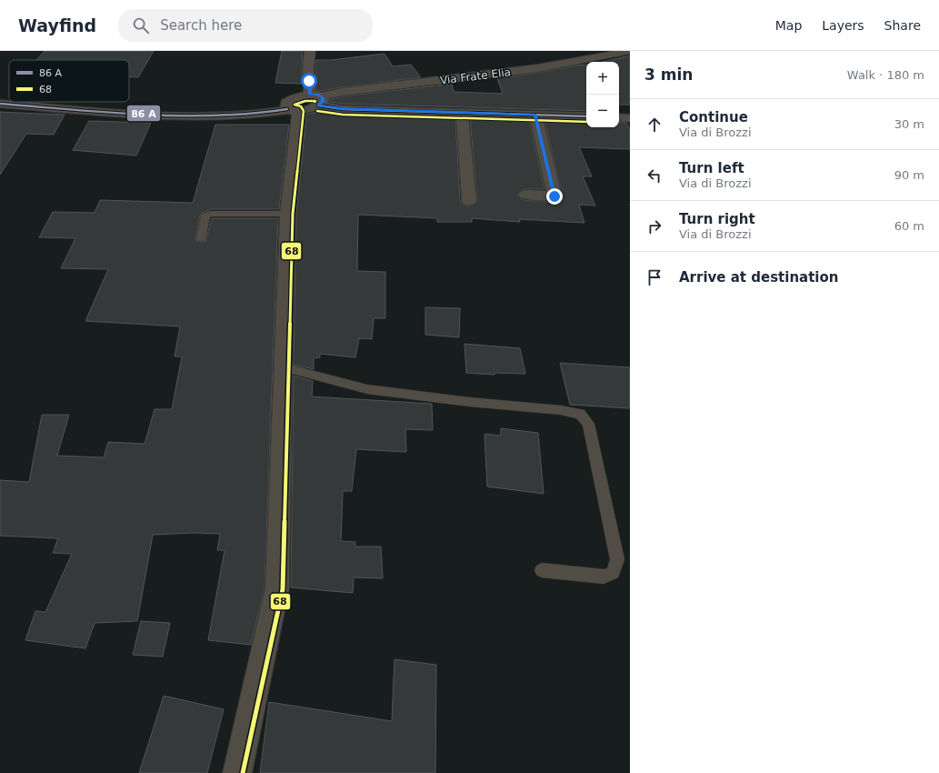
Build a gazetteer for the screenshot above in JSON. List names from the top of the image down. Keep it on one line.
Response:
{"streets":{"street":["Via Frate Elia"]},"lines":["transit line 68"],"legend":["86 A","68"],"page":{"header":"Wayfind","search":"Search here","nav":["Map","Layers","Share"],"heading":["3 min","Walk · 180 m"],"map_buttons":["+","−"],"list":[["Continue","Via di Brozzi","30 m"],["Turn left","Via di Brozzi","90 m"],["Turn right","Via di Brozzi","60 m"],"Arrive at destination"]}}
